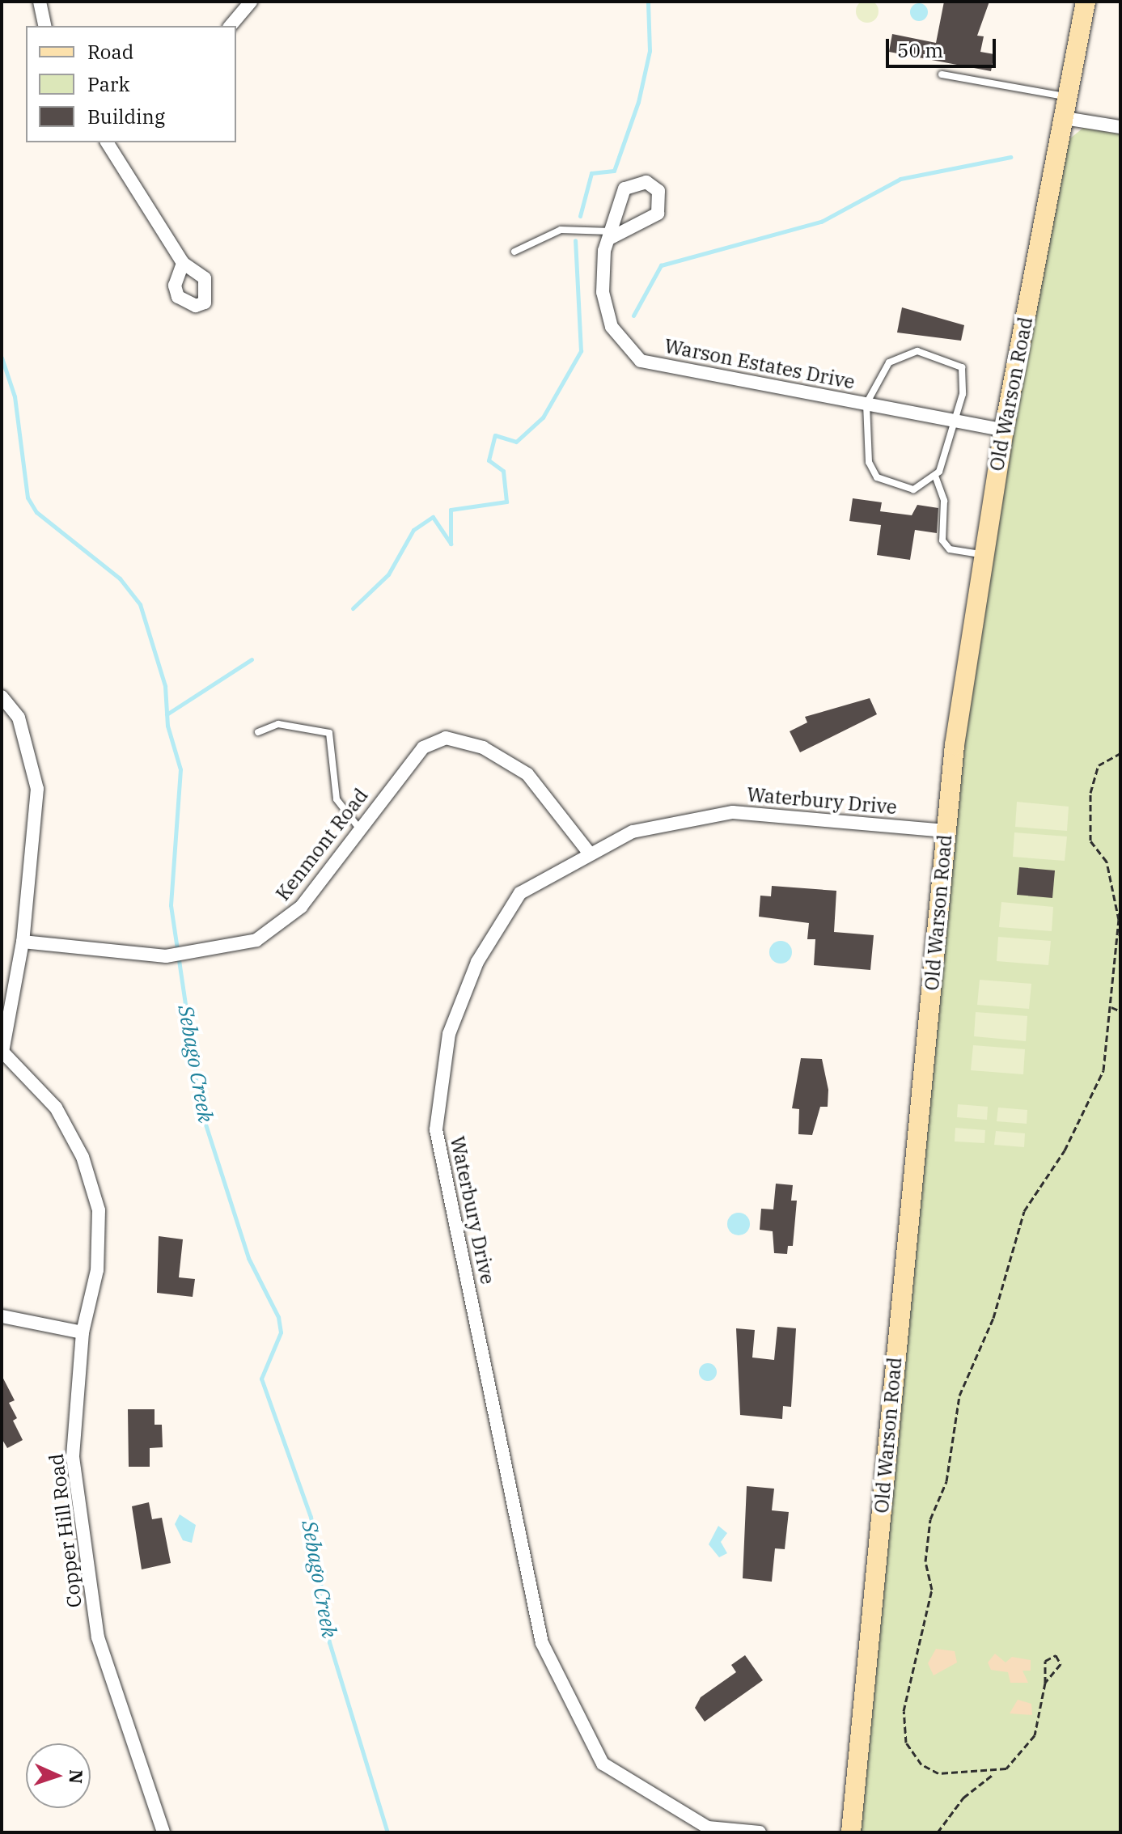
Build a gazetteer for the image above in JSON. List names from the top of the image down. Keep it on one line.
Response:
{"streets":{"street":["Warson Estates Drive","Old Warson Road","Waterbury Drive","Kenmont Road","Copper Hill Road"]},"crossings":[["Warson Estates Drive","Old Warson Road"],["Old Warson Road","Waterbury Drive"],["Waterbury Drive","Kenmont Road"]],"water":["Sebago Creek"],"legend":["Road","Park","Building"],"scale_bar":"50 m","north":"right"}
